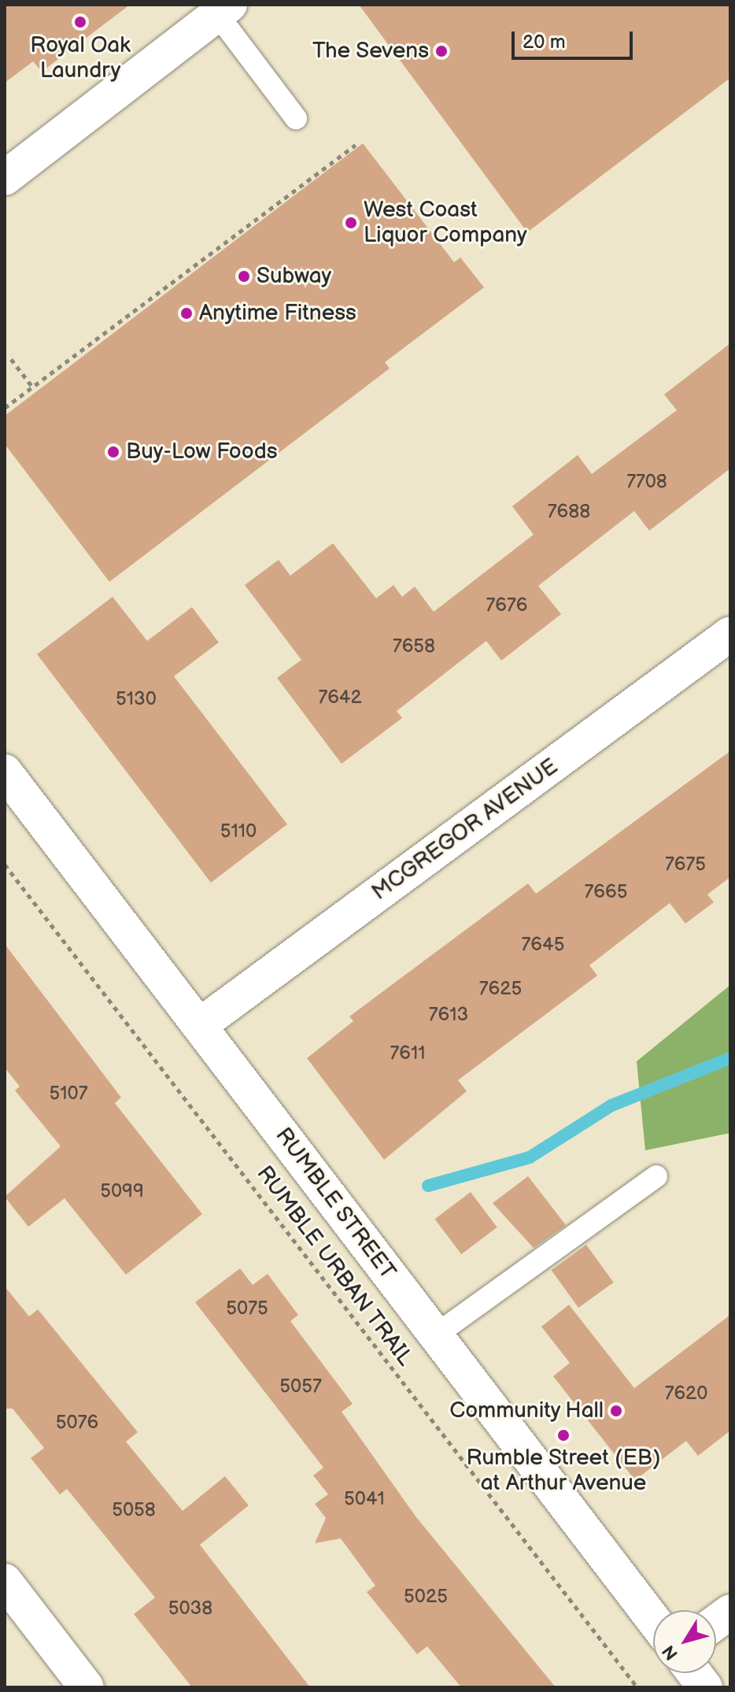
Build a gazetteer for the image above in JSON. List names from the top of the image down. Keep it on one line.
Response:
{"streets":{"street":["MCGREGOR AVENUE","RUMBLE STREET"],"path":["RUMBLE URBAN TRAIL"]},"crossings":[["MCGREGOR AVENUE","RUMBLE STREET"]],"places":["Royal Oak Laundry","The Sevens","West Coast Liquor Company","Subway","Anytime Fitness","Buy-Low Foods","Community Hall","Rumble Street (EB) at Arthur Avenue"],"house_numbers":["7708","7688","7676","7658","7642","5130","5110","7675","7665","7645","7625","7613","7611","5107","5099","5075","5057","7620","5076","5041","5058","5025","5038"],"scale_bar":"20 m","north":"bottom left"}
